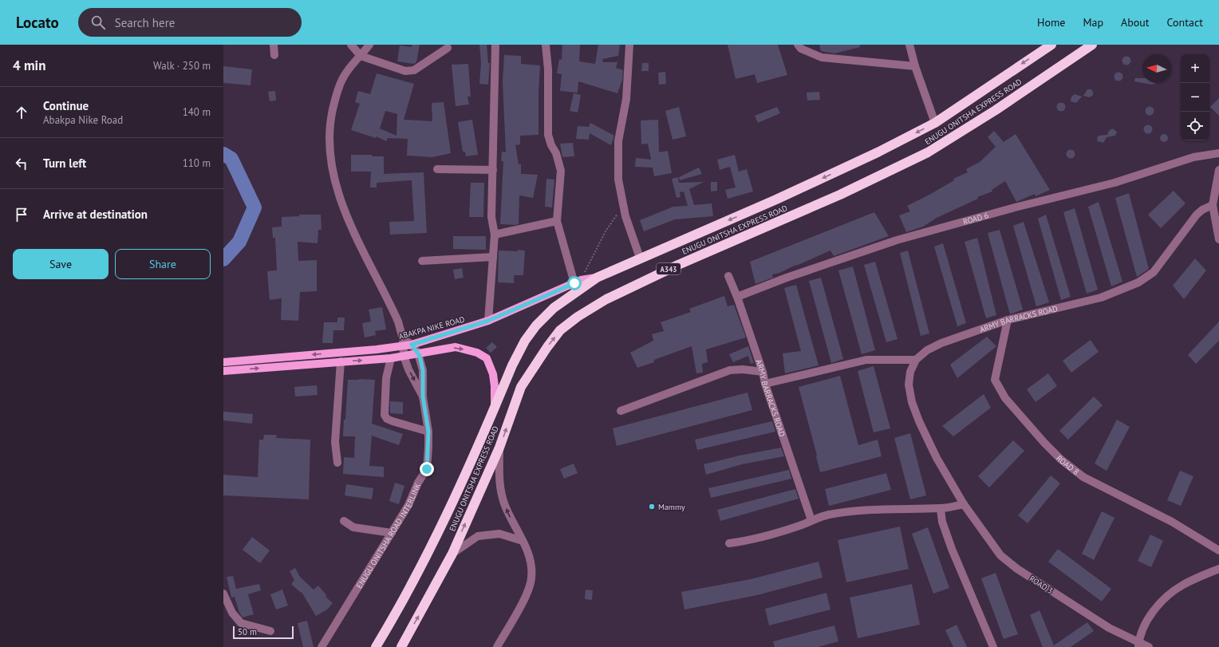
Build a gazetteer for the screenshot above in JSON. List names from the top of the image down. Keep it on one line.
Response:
{"streets":{"highway":["ENUGU ONITSHA EXPRESS ROAD","A343"],"main road":["ABAKPA NIKE ROAD"],"street":["ROAD 6","ARMY BARRACKS ROAD","ROAD 8","ENUGU ONITSHA ROAD INTERLINK","ROAD 3"]},"crossings":[["ENUGU ONITSHA EXPRESS ROAD","ABAKPA NIKE ROAD"],["ROAD 6","ARMY BARRACKS ROAD"],["ARMY BARRACKS ROAD","ROAD 8"],["ARMY BARRACKS ROAD","ROAD 3"],["ABAKPA NIKE ROAD","ENUGU ONITSHA ROAD INTERLINK"]],"places":["Mammy"],"scale_bar":"50 m","north":"left","page":{"header":"Locato","search":"Search here","nav":["Home","Map","About","Contact"],"heading":["4 min","Walk · 250 m"],"map_buttons":["+","−"],"list":[["Continue","Abakpa Nike Road","140 m"],["Turn left","110 m"],"Arrive at destination"],"buttons":["Save","Share"],"scale":"50 m"}}
